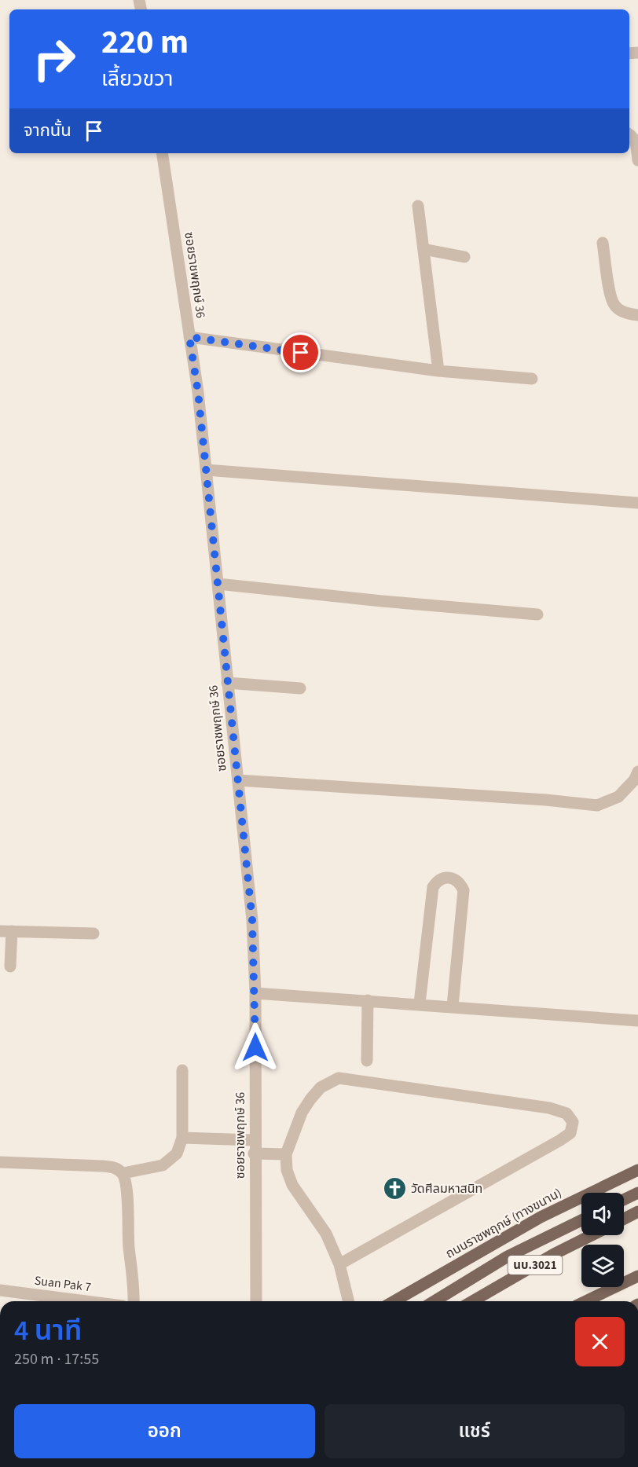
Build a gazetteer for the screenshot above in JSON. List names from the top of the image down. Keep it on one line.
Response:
{"streets":{"main road":["ถนนราชพฤกษ์ (ทางขนาน)","นบ.3021"],"street":["ซอยราชพฤกษ์ 36","Suan Pak 7"]},"places":{"church":["วัดศีลมหาสนิท"]},"page":{"turn":["220 m","เลี้ยวขวา"],"then":"จากนั้น","heading":["4 นาที","250 m · 17:55"],"buttons":["ออก","แชร์"]}}
